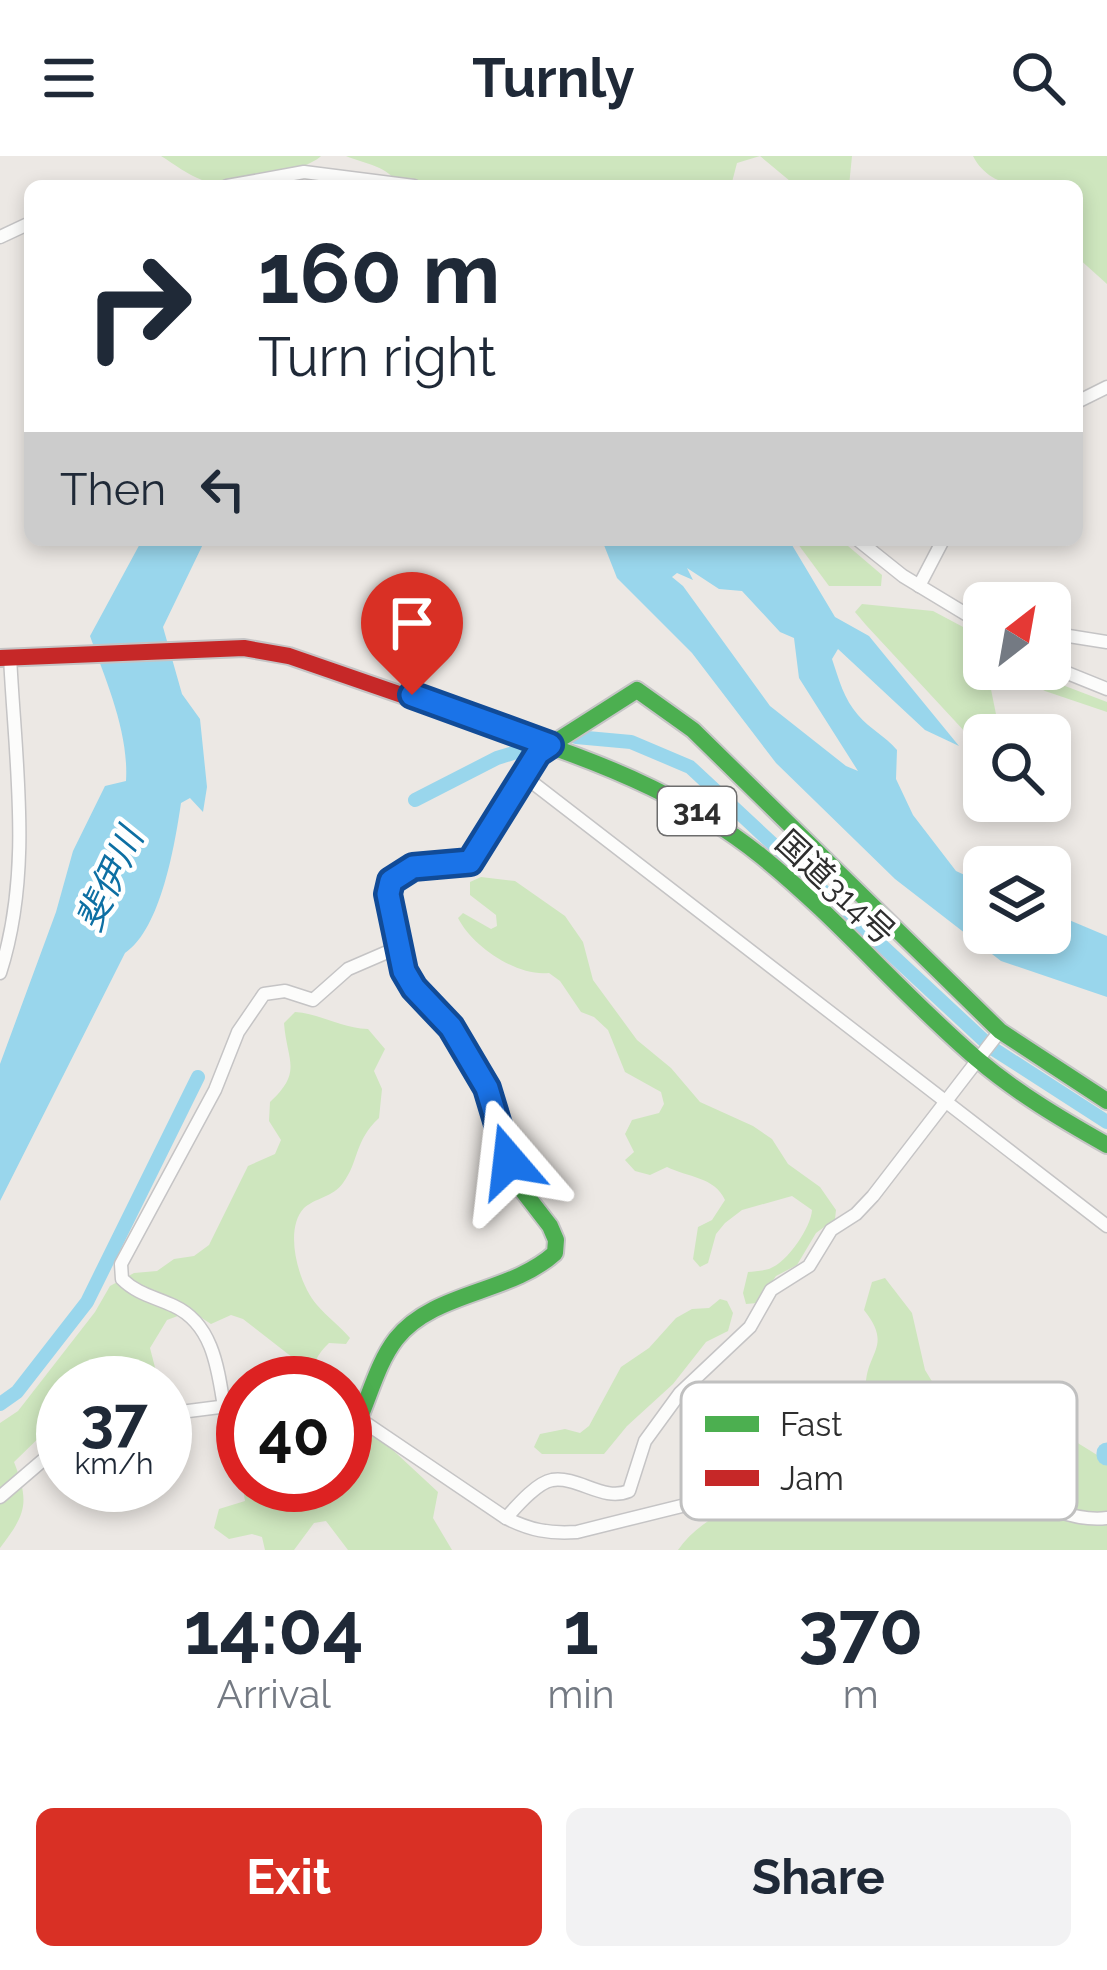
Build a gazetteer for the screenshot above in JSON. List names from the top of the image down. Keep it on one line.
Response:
{"streets":{"main road":["314","国道314号"]},"water":["斐伊川"],"legend":["Fast","Jam"],"north":"top right","page":{"header":"Turnly","turn":["160 m","Turn right"],"then":"Then","speed":"37 km/h","limit":"40","eta":["14:04","Arrival","1","min","370","m"],"buttons":["Exit","Share"]}}
